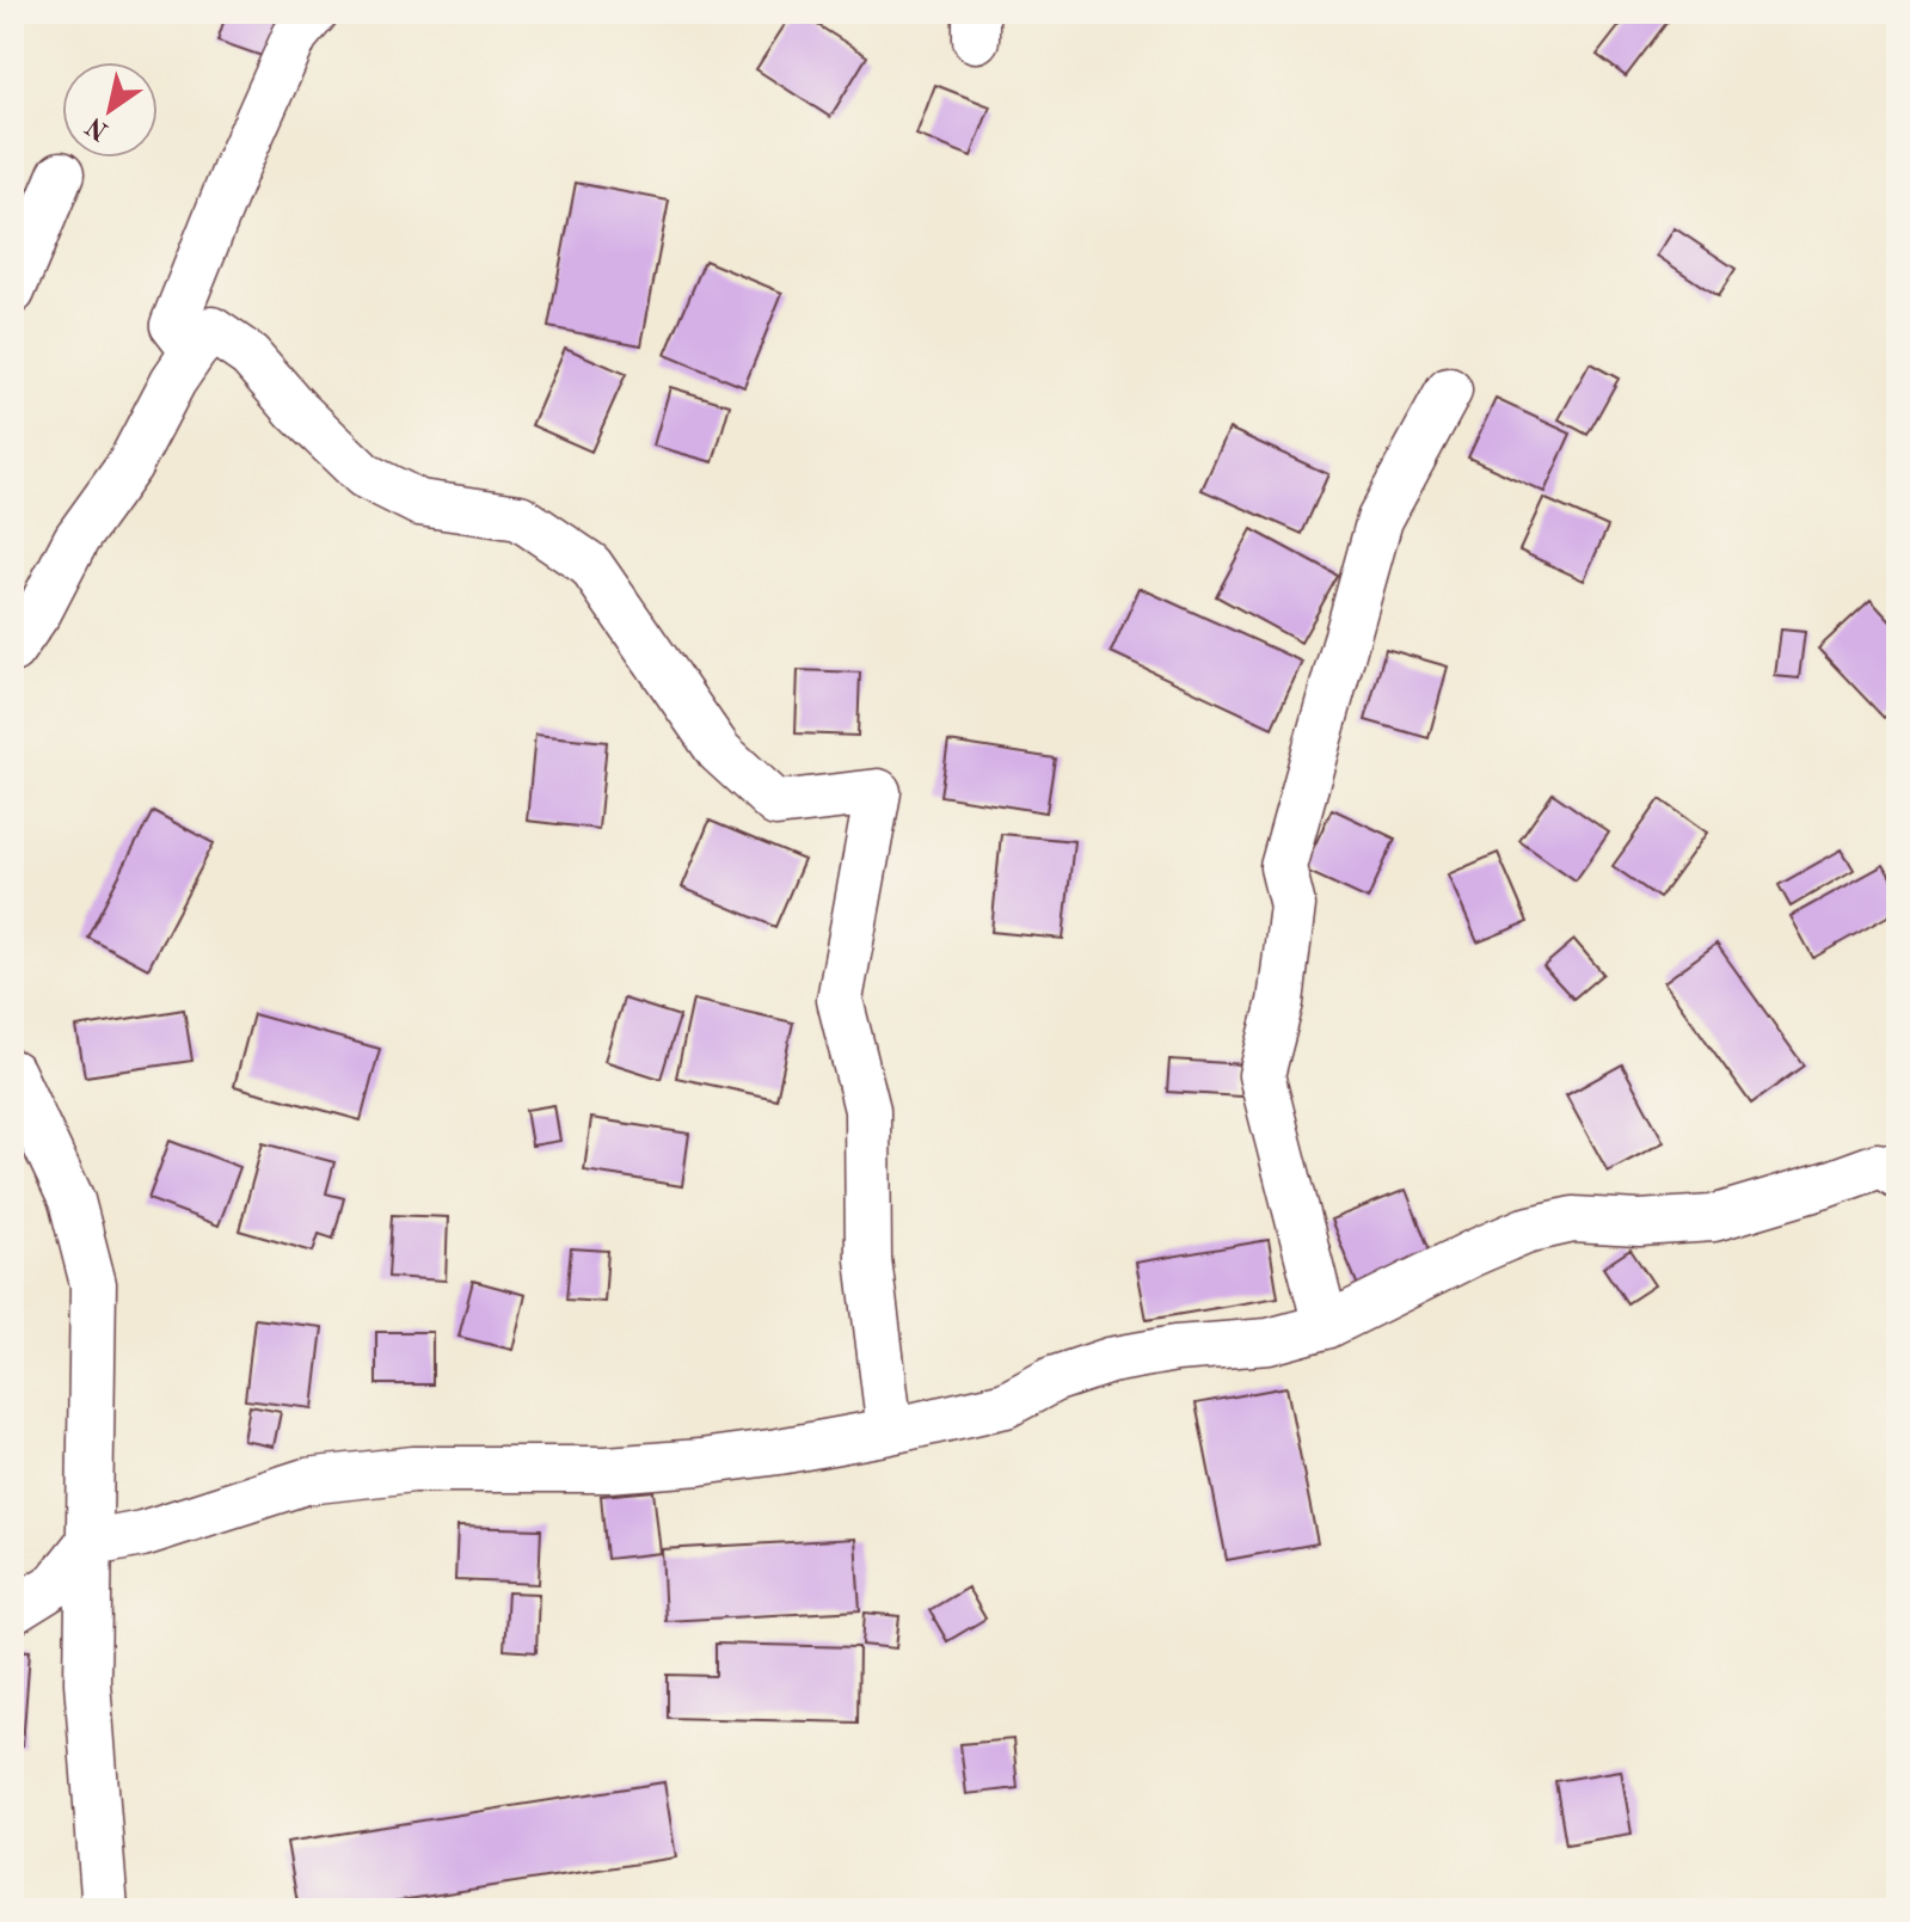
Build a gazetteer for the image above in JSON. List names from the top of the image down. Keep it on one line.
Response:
{"north":"bottom left"}
